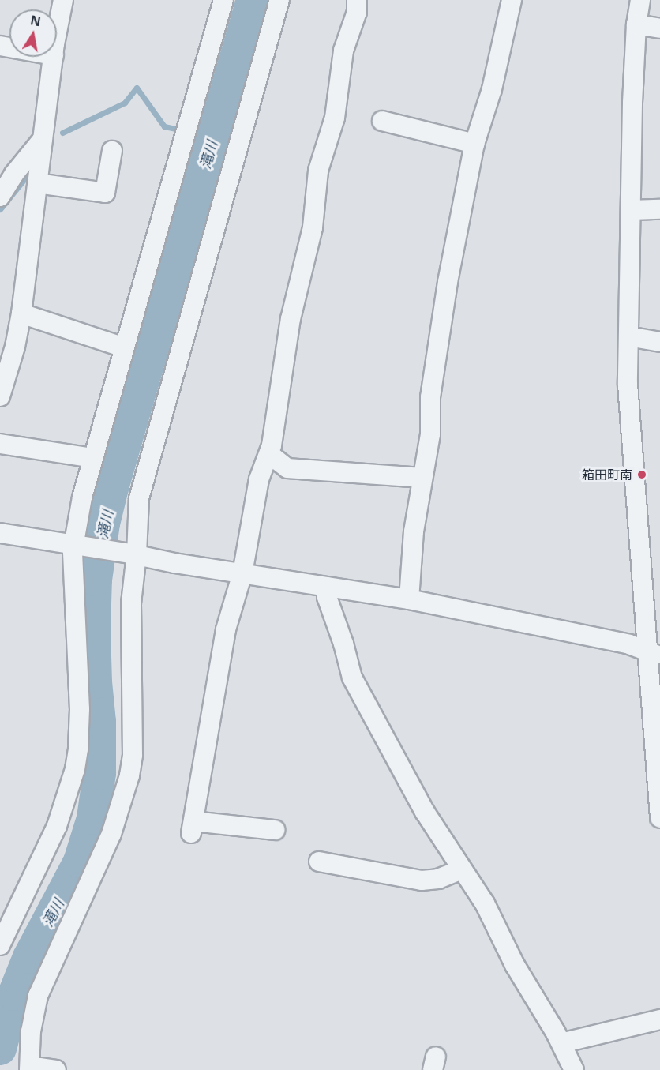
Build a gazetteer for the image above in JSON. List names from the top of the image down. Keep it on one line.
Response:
{"water":["滝川"],"places":["箱田町南"],"north":"top"}
